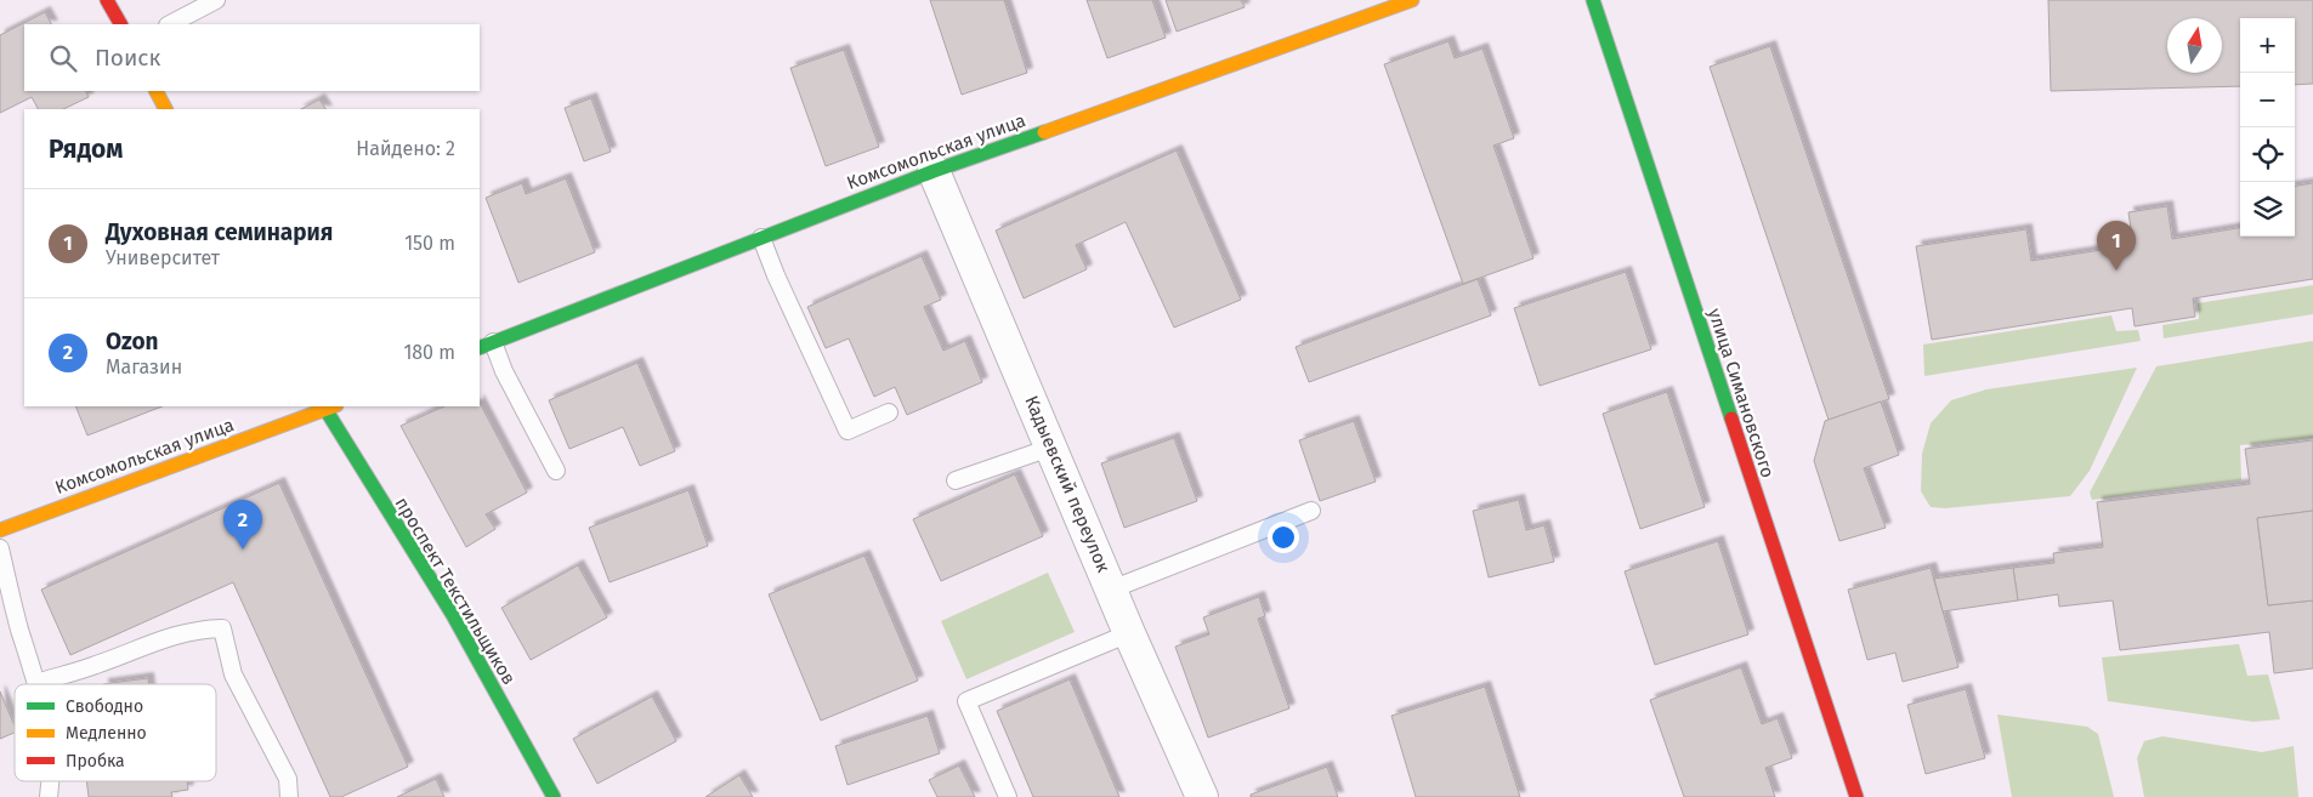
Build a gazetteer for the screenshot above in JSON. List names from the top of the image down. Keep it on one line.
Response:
{"streets":{"street":["Комсомольская улица","улица Симановского","Кадыевский переулок","проспект Текстильщиков"]},"crossings":[["Комсомольская улица","Кадыевский переулок"],["Комсомольская улица","проспект Текстильщиков"]],"legend":["Свободно","Медленно","Пробка"],"north":"top","page":{"map_buttons":["+","−"],"search":"Поиск","heading":["Рядом","Найдено: 2"],"list":[{"mark":"1","name":"Духовная семинария","note":"Университет","value":"150 m"},{"mark":"2","name":"Ozon","note":"Магазин","value":"180 m"}],"pins":["1","2"]}}
